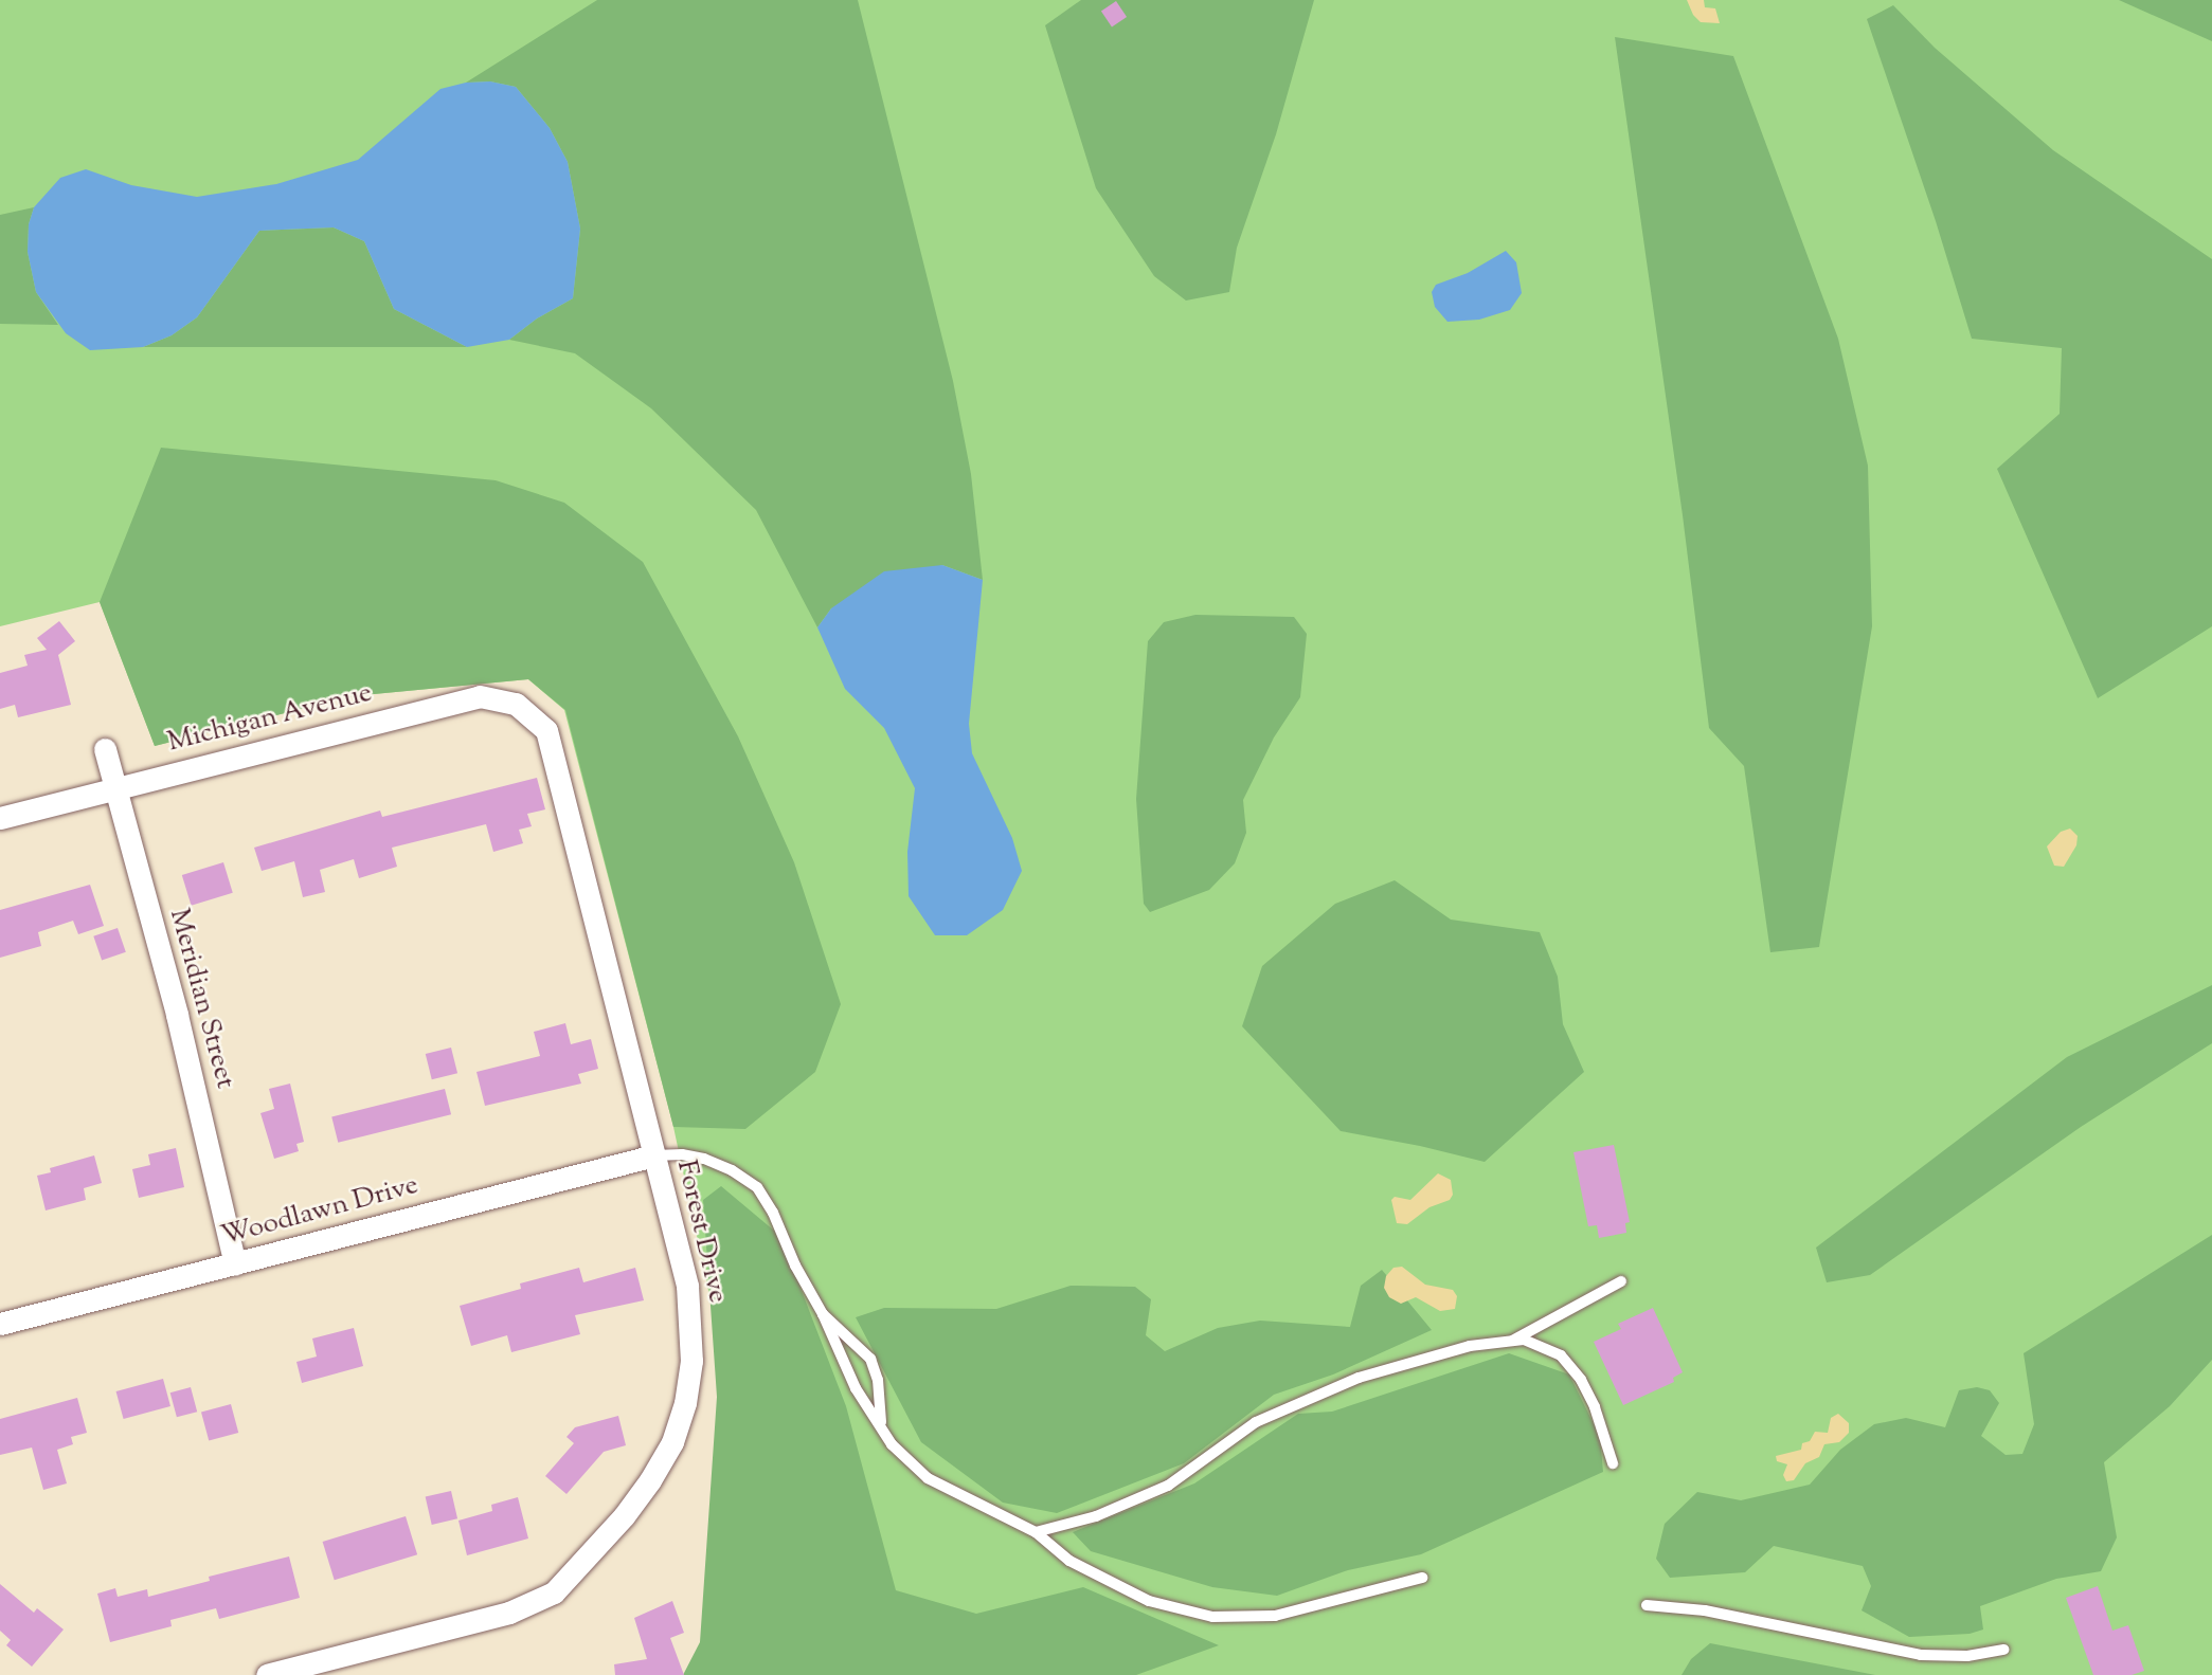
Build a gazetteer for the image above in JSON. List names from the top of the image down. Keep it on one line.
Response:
{"streets":{"street":["Michigan Avenue","Meridian Street","Woodlawn Drive","Forest Drive"]},"crossings":[["Michigan Avenue","Meridian Street"],["Michigan Avenue","Forest Drive"],["Meridian Street","Woodlawn Drive"],["Woodlawn Drive","Forest Drive"]]}
